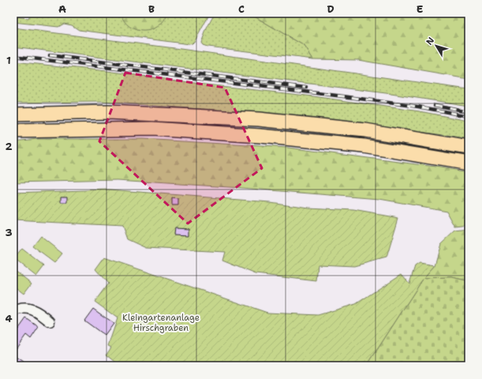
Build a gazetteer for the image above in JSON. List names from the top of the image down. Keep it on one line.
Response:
{"parks":["Kleingartenanlage Hirschgraben"],"north":"top left","grid":{"columns":["A","B","C","D","E"],"rows":["1","2","3","4"]}}
